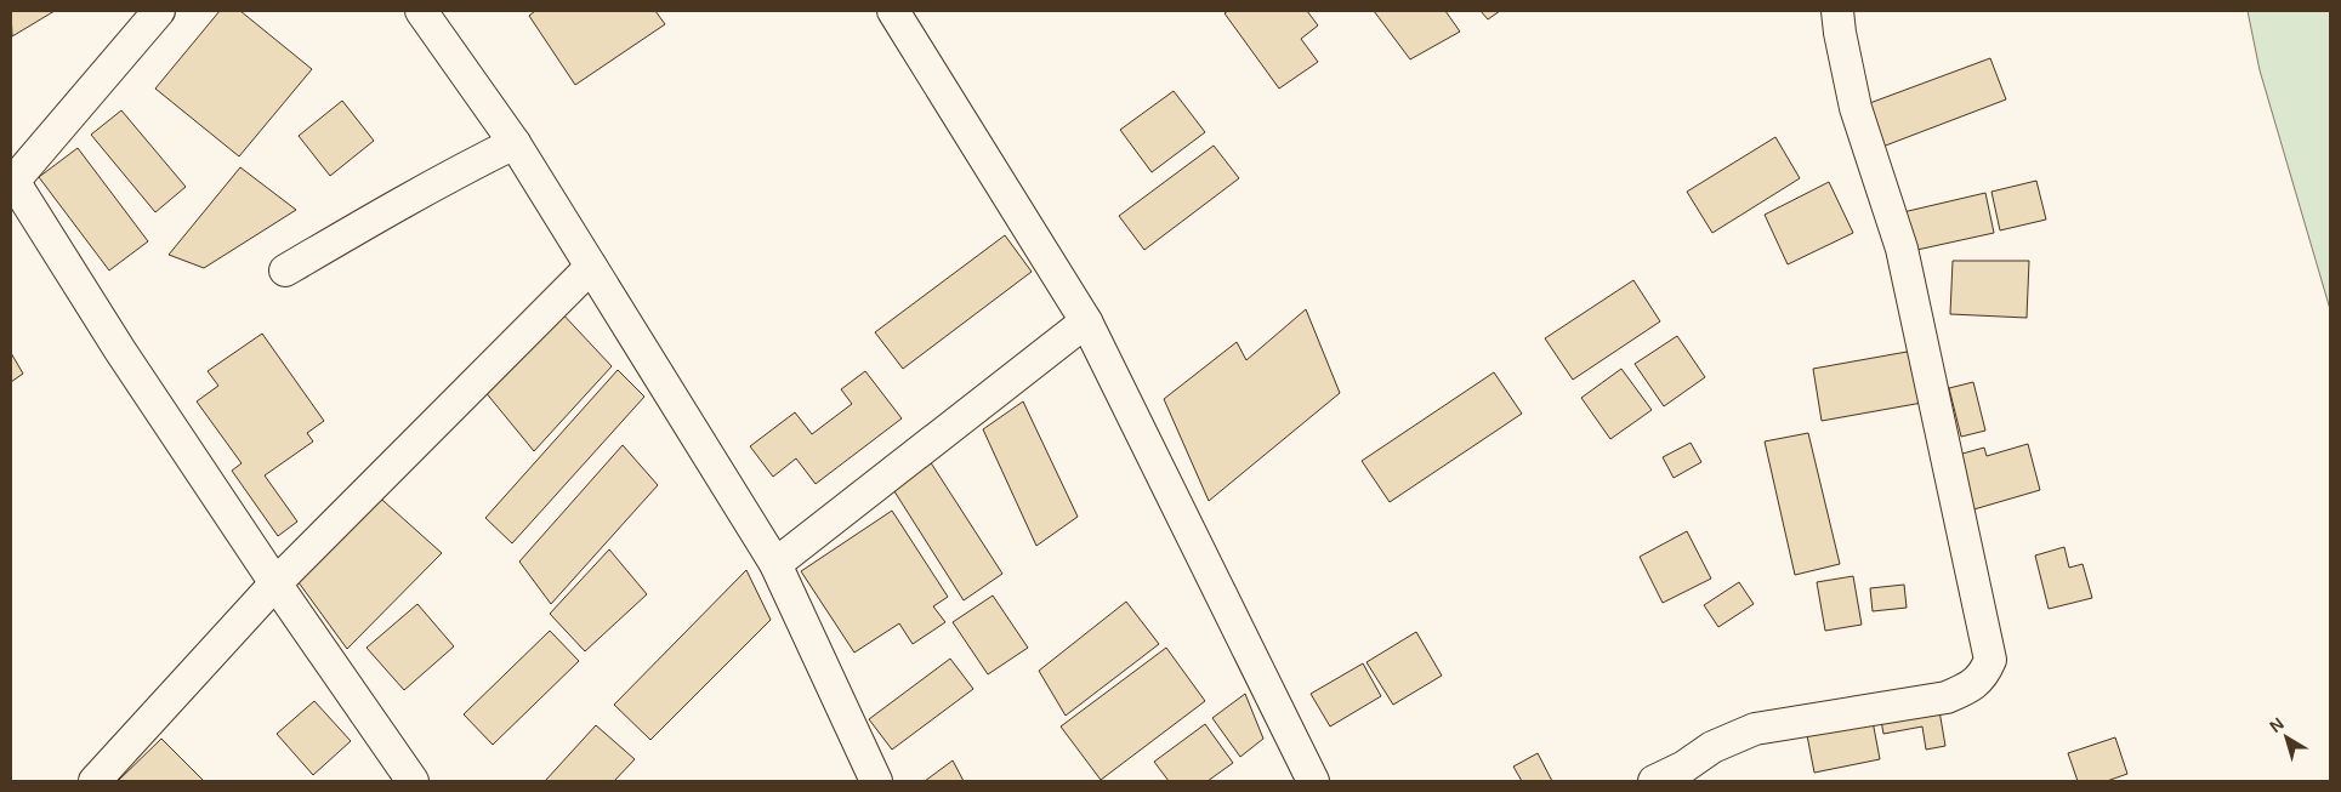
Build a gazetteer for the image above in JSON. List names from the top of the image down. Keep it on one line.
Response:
{"north":"top left"}
